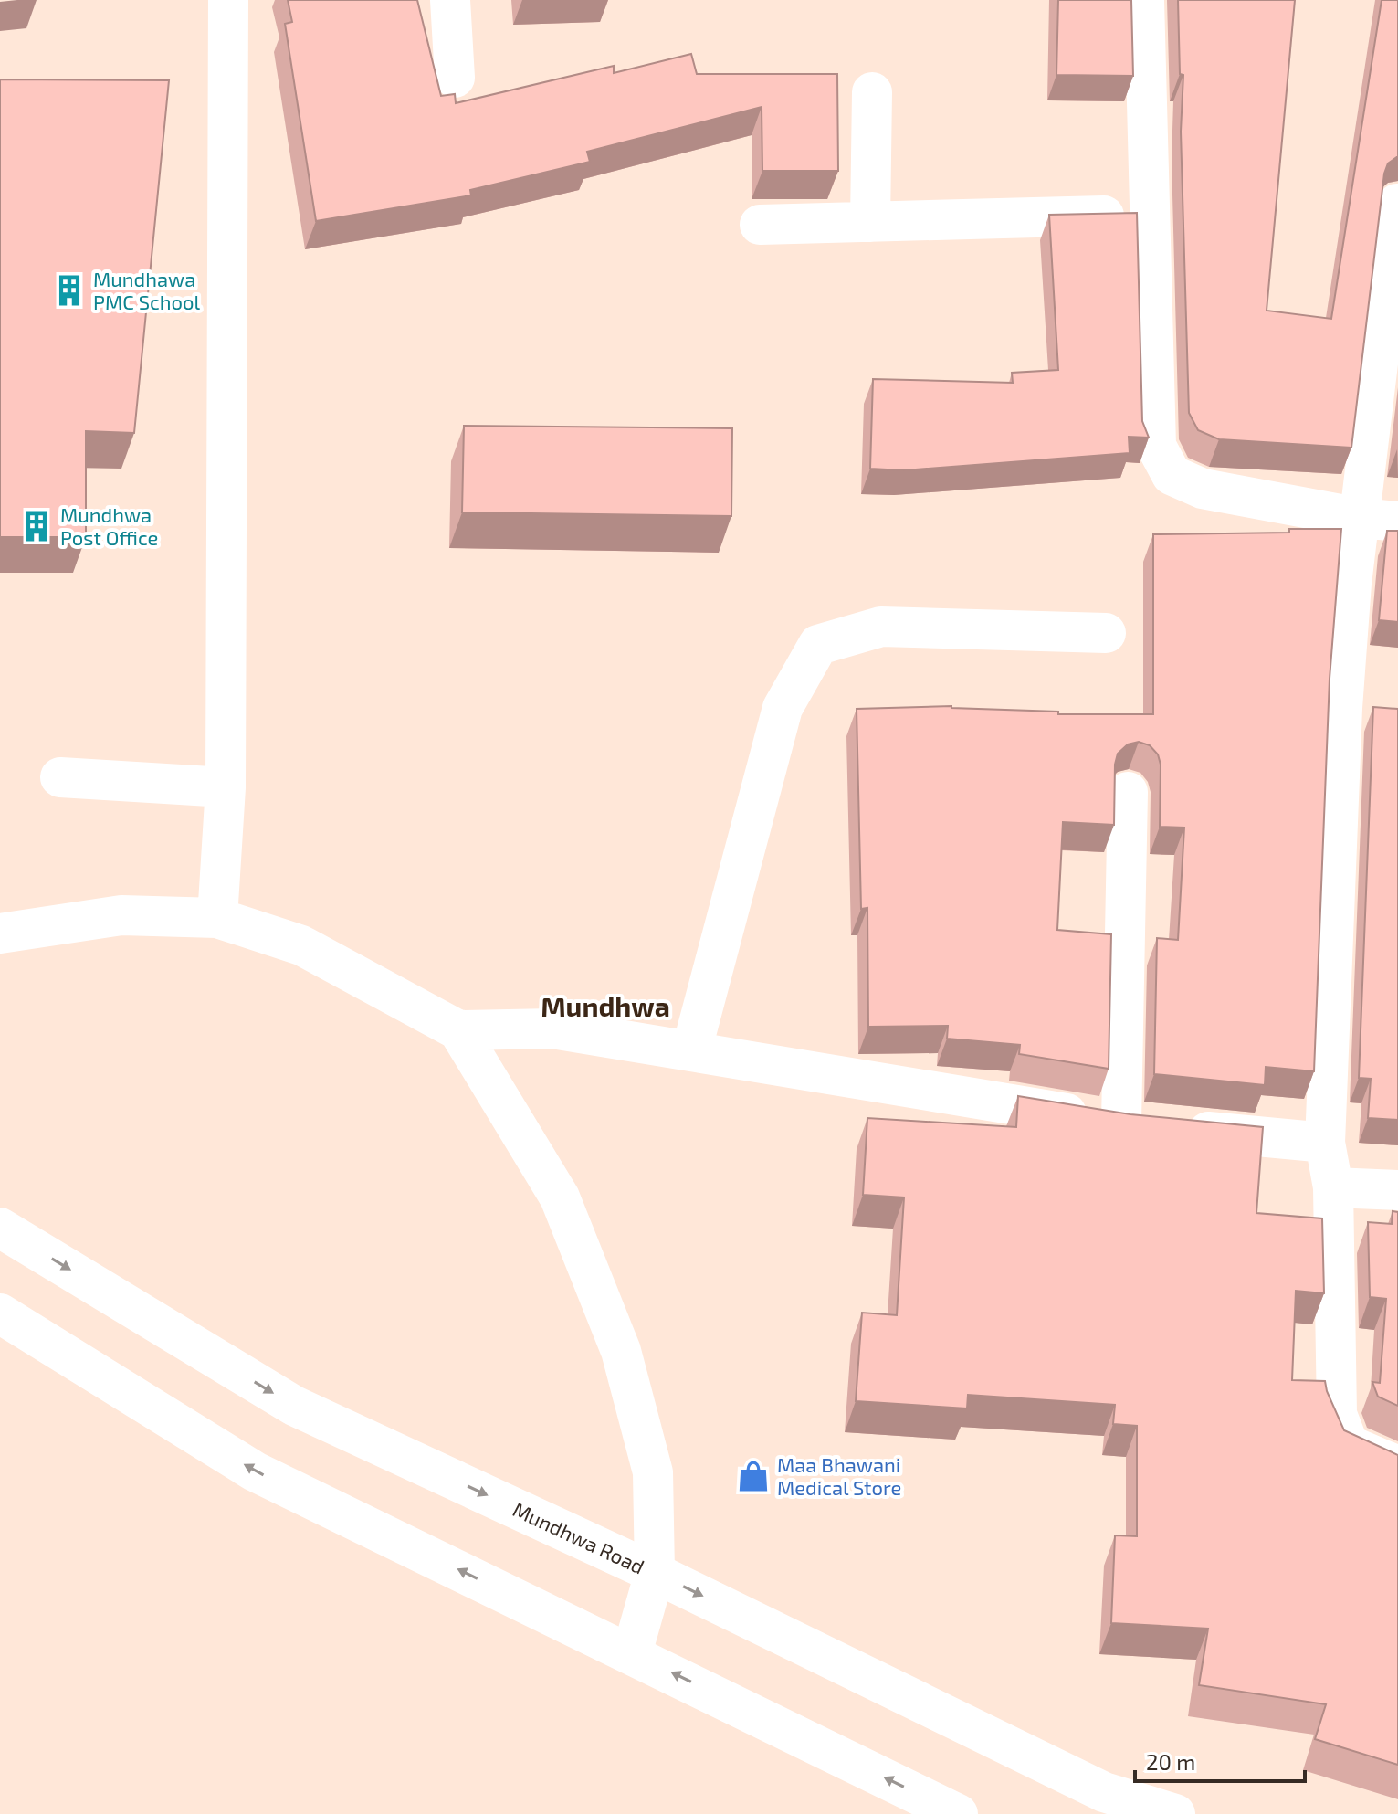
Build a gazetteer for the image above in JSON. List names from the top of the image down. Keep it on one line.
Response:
{"streets":{"street":["Mundhwa Road"]},"districts":["Mundhwa"],"places":{"building":["Mundhawa PMC School","Mundhwa Post Office"],"shop":["Maa Bhawani Medical Store"]},"scale_bar":"20 m"}
